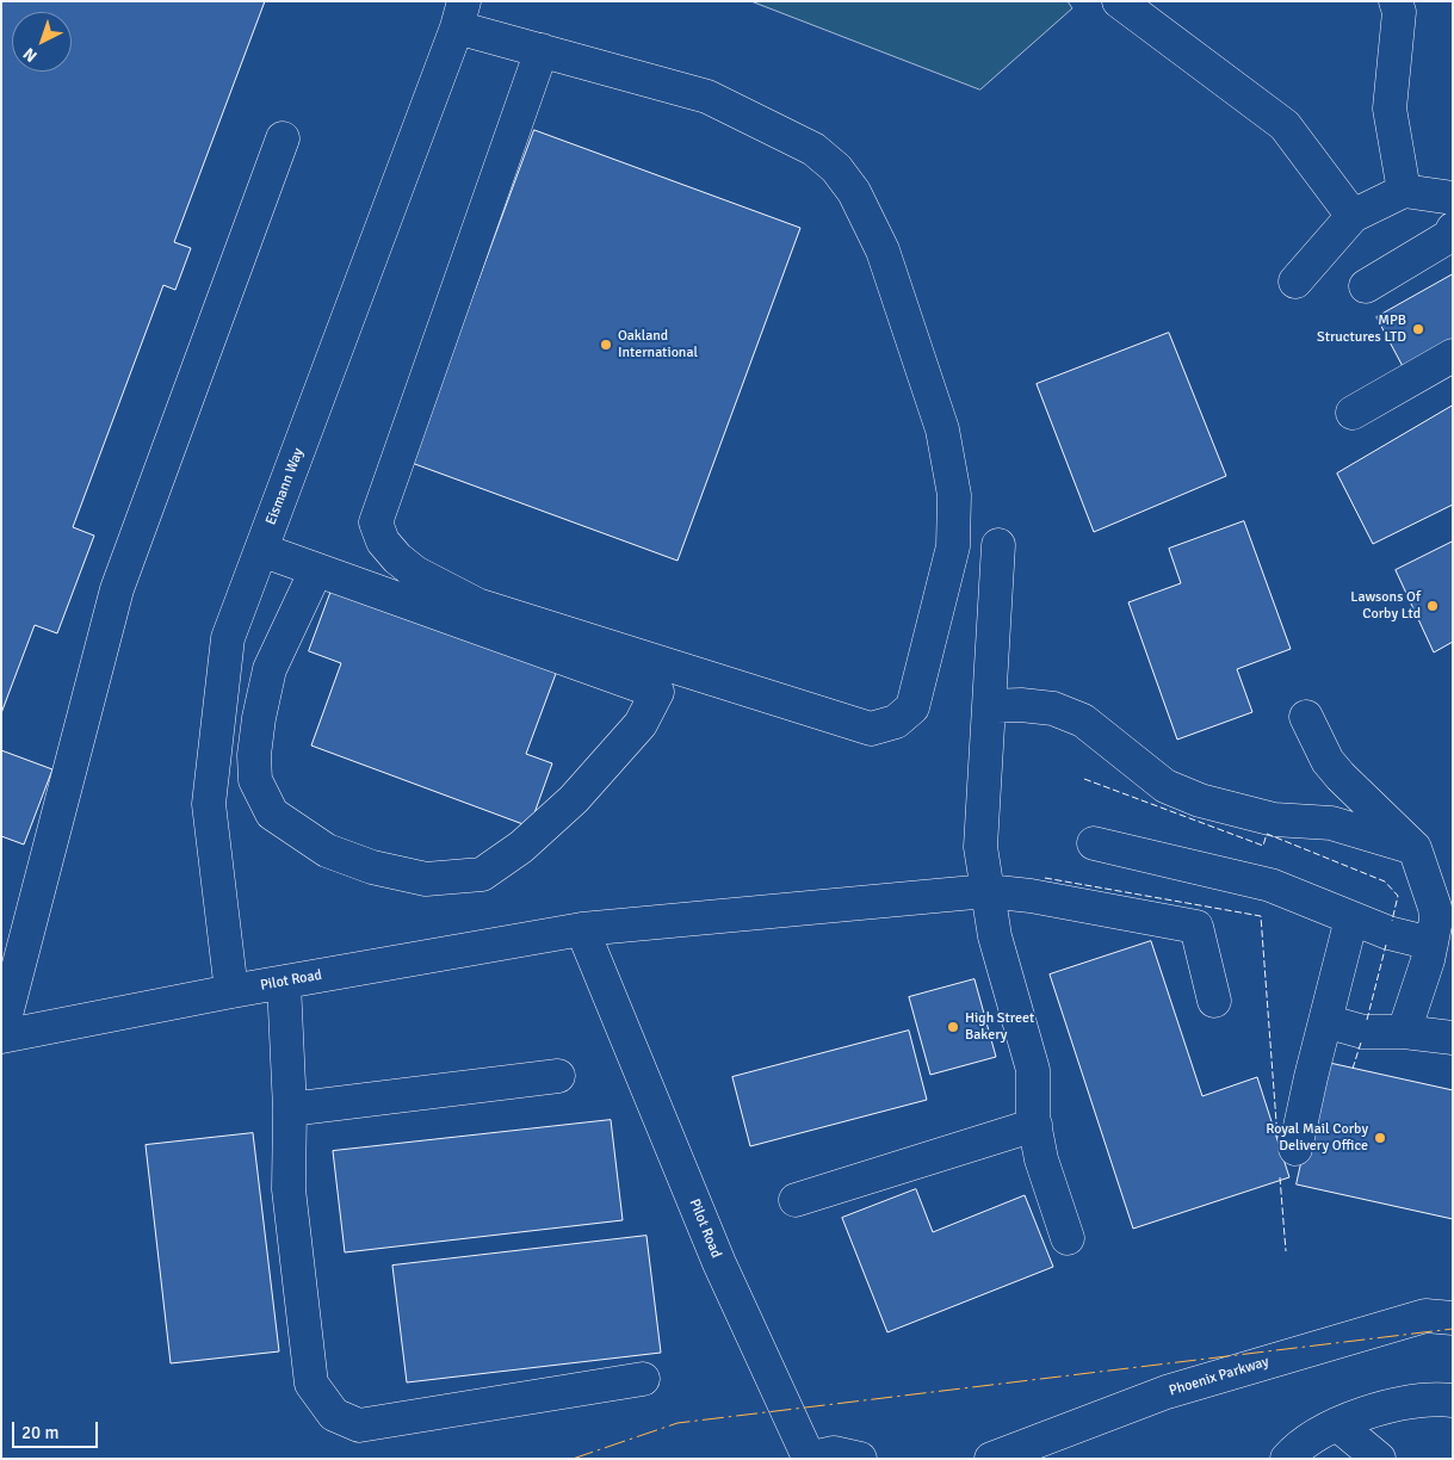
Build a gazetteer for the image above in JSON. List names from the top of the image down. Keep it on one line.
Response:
{"streets":{"street":["Eismann Way","Pilot Road","Phoenix Parkway"]},"crossings":[["Eismann Way","Pilot Road"]],"places":["MPB Structures LTD","Oakland International","Lawsons Of Corby Ltd","High Street Bakery","Royal Mail Corby Delivery Office"],"scale_bar":"20 m","north":"bottom left"}
